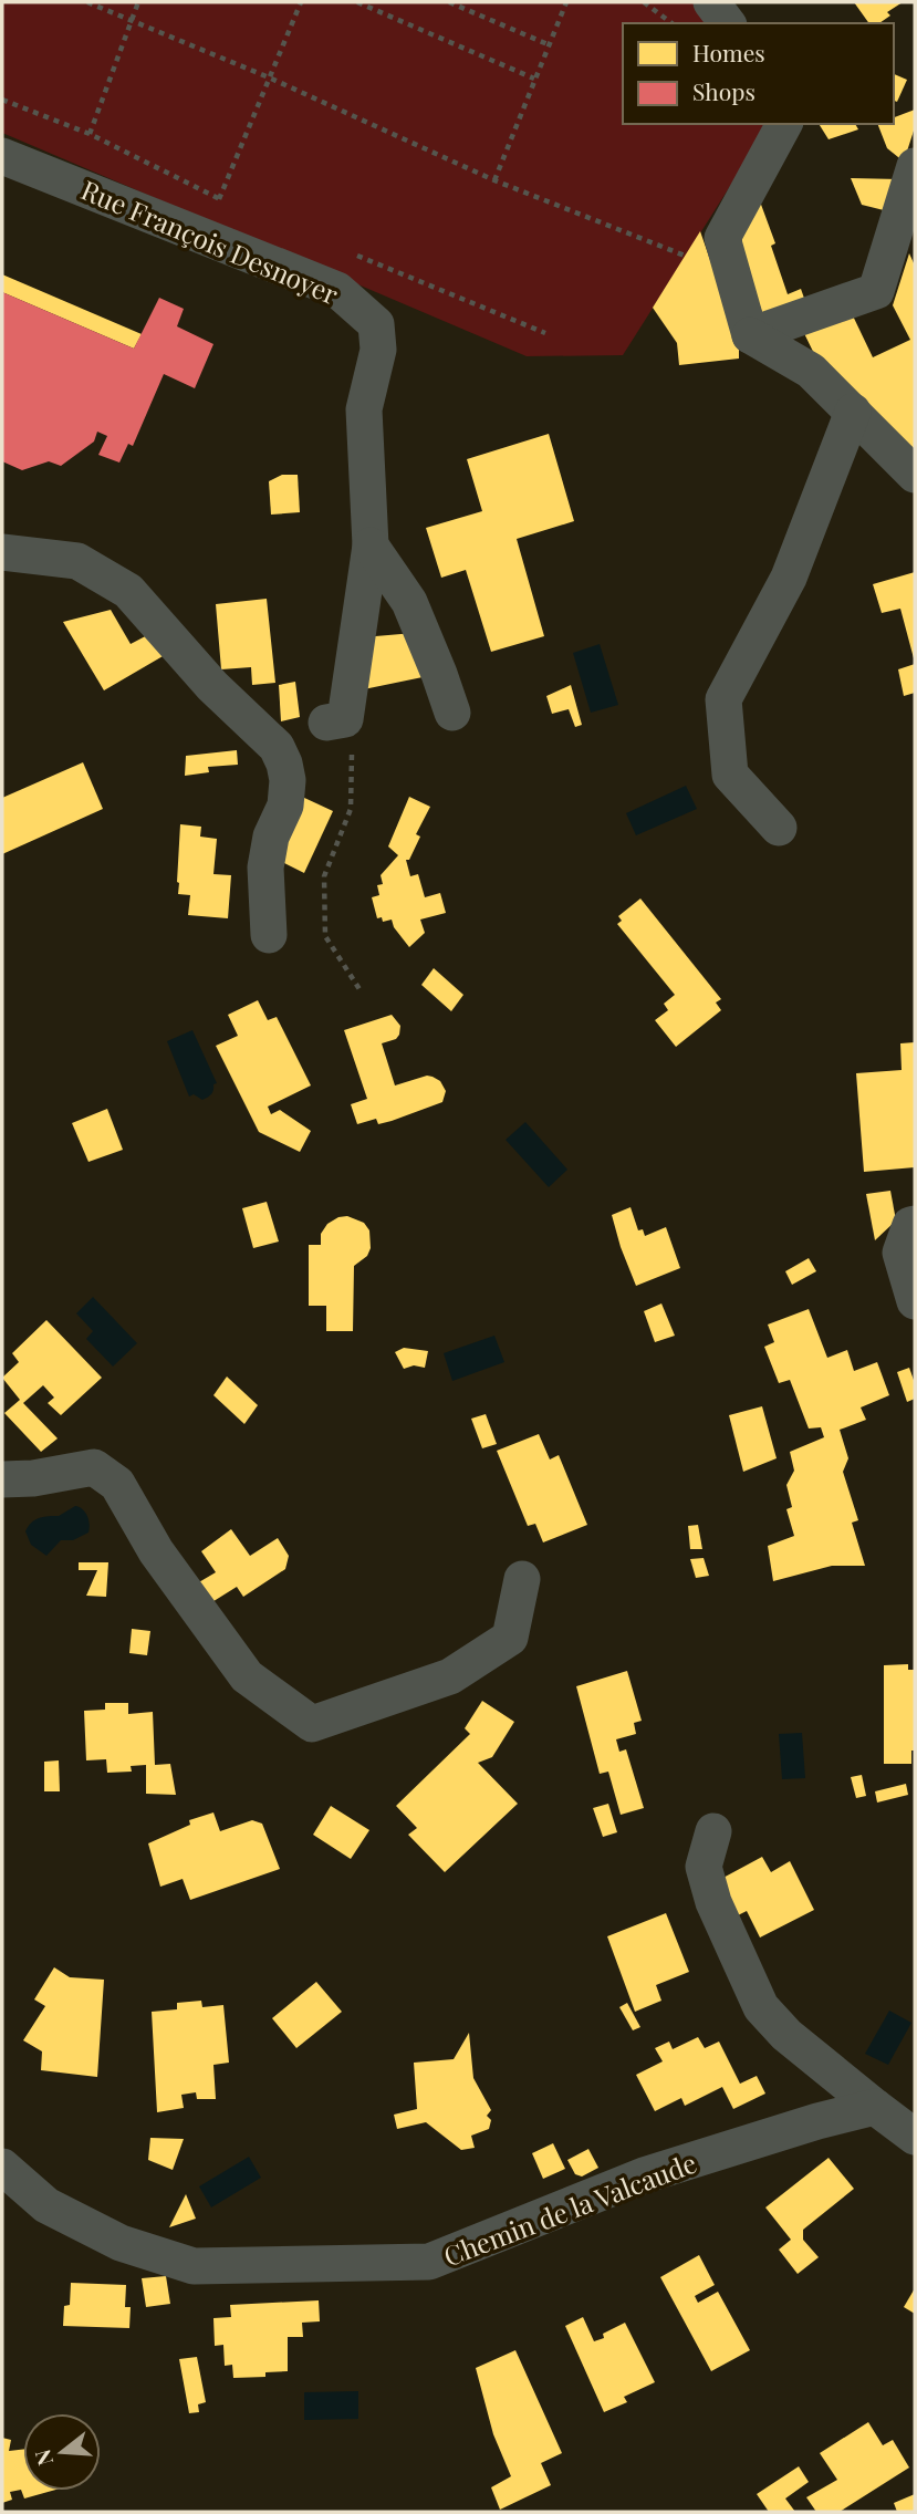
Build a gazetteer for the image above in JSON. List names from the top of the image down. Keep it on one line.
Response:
{"streets":{"street":["Rue François Desnoyer","Chemin de la Valcaude"]},"legend":["Homes","Shops"],"north":"left"}
